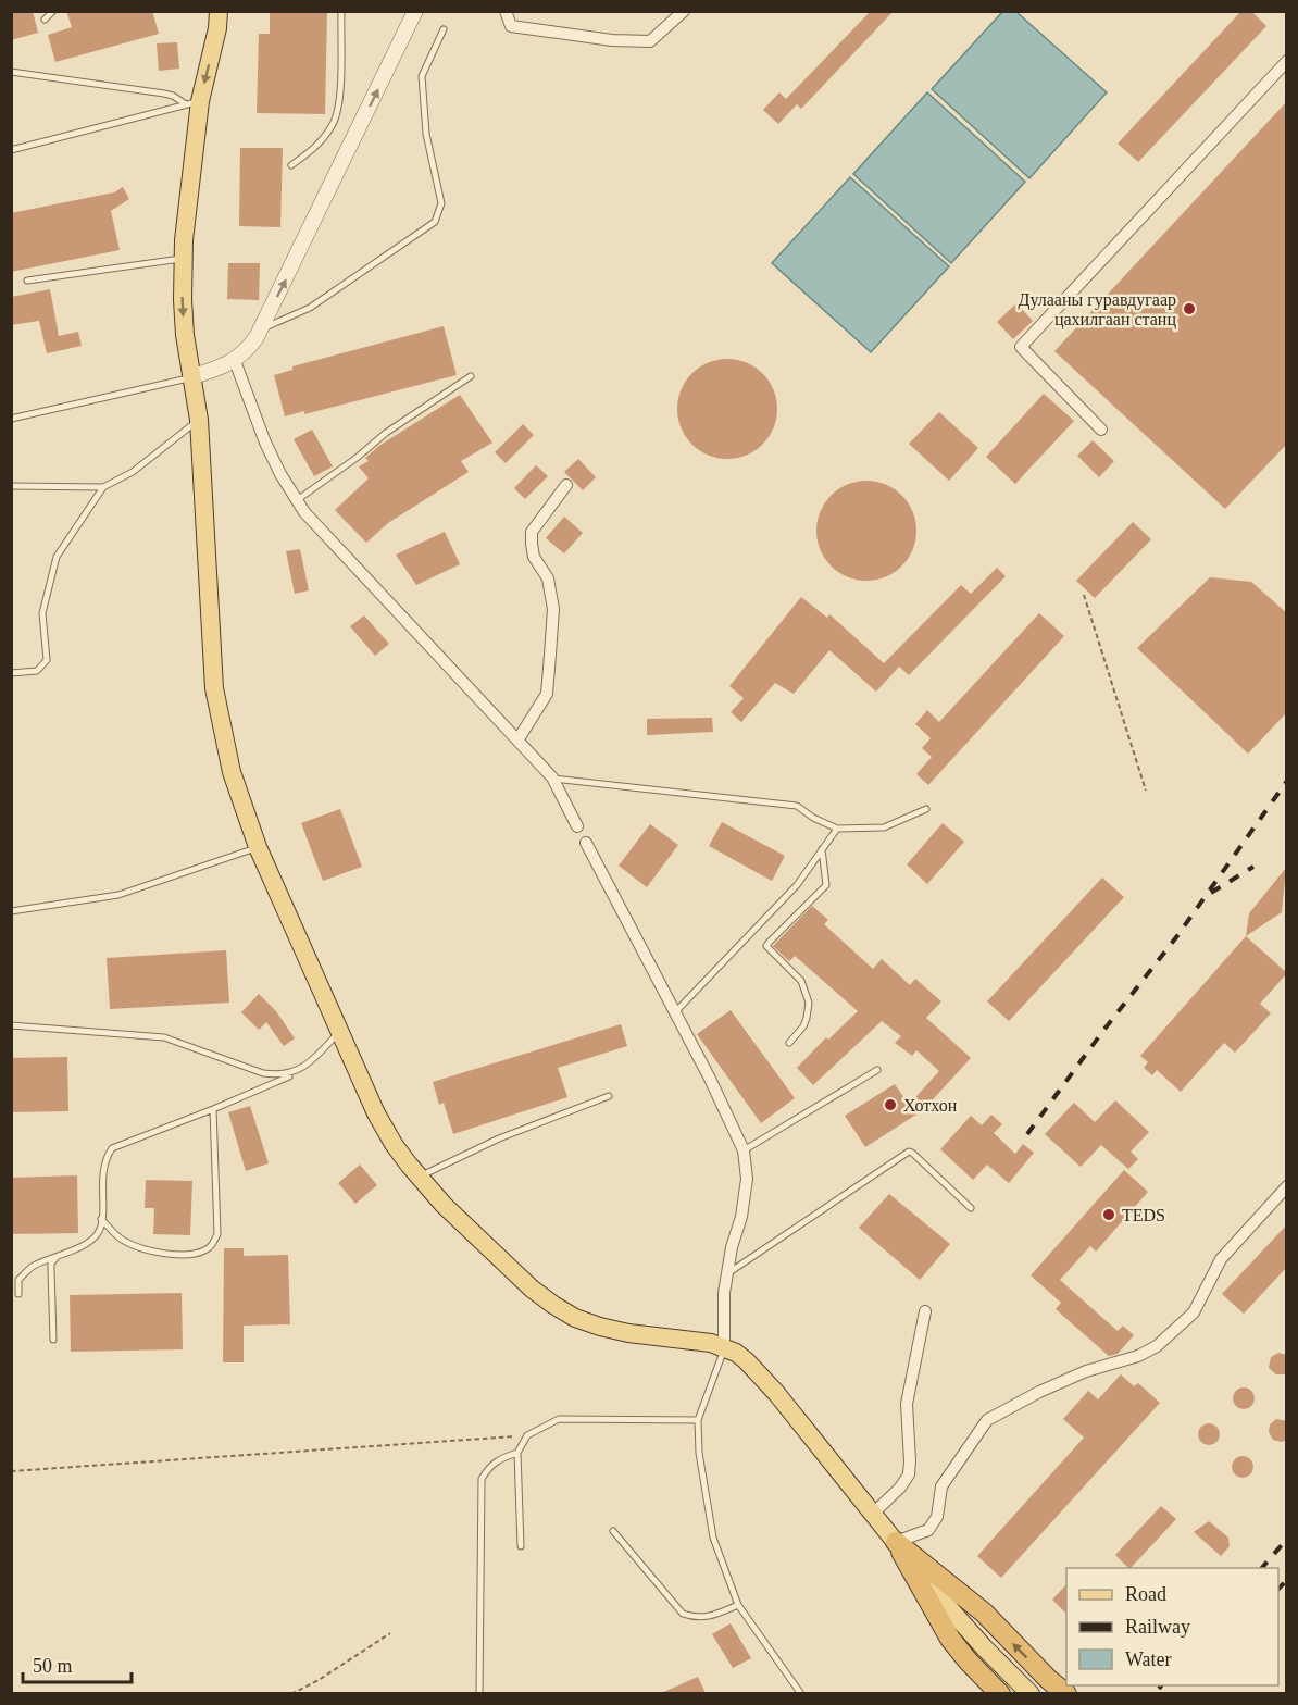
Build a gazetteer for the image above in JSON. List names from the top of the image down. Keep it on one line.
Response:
{"places":["Дулааны гуравдугаар цахилгаан станц","Хотхон","TEDS"],"legend":["Road","Railway","Water"],"scale_bar":"50 m"}
